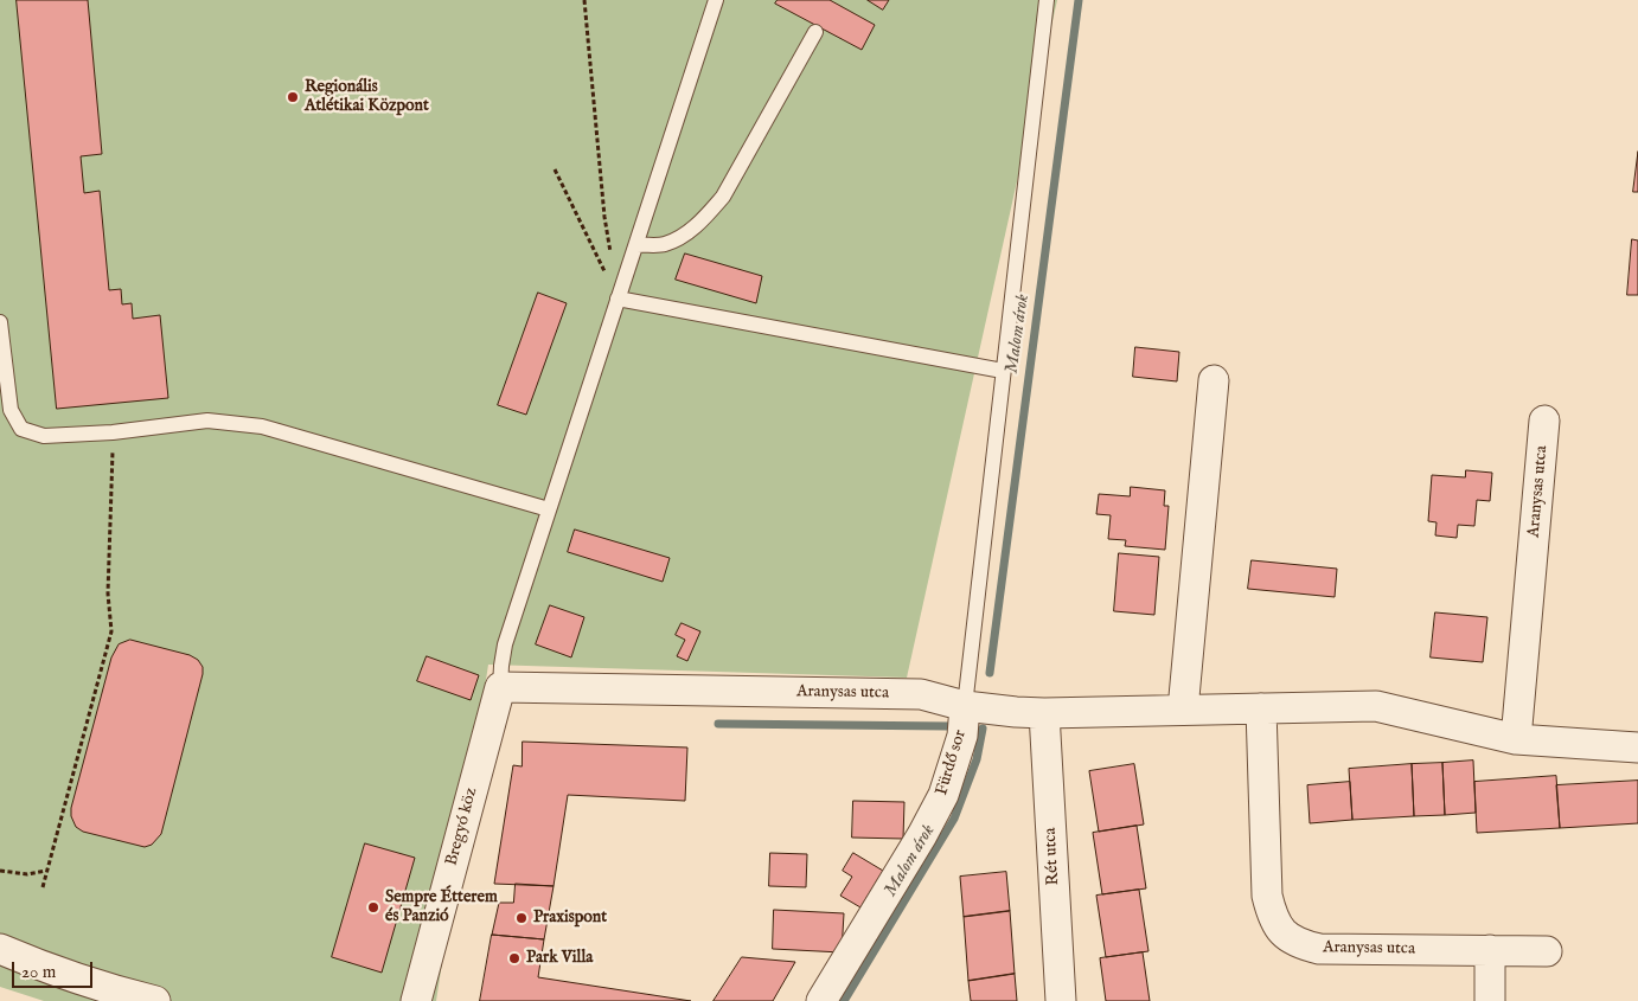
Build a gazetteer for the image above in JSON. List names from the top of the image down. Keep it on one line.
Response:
{"streets":{"street":["Aranysas utca","Fürdő sor","Bregyó köz","Rét utca"]},"crossings":[["Aranysas utca","Fürdő sor"],["Aranysas utca","Bregyó köz"],["Aranysas utca","Rét utca"]],"water":["Malom árok"],"places":["Regionális Atlétikai Központ","Sempre Étterem és Panzió","Praxispont","Park Villa"],"scale_bar":"20 m"}
